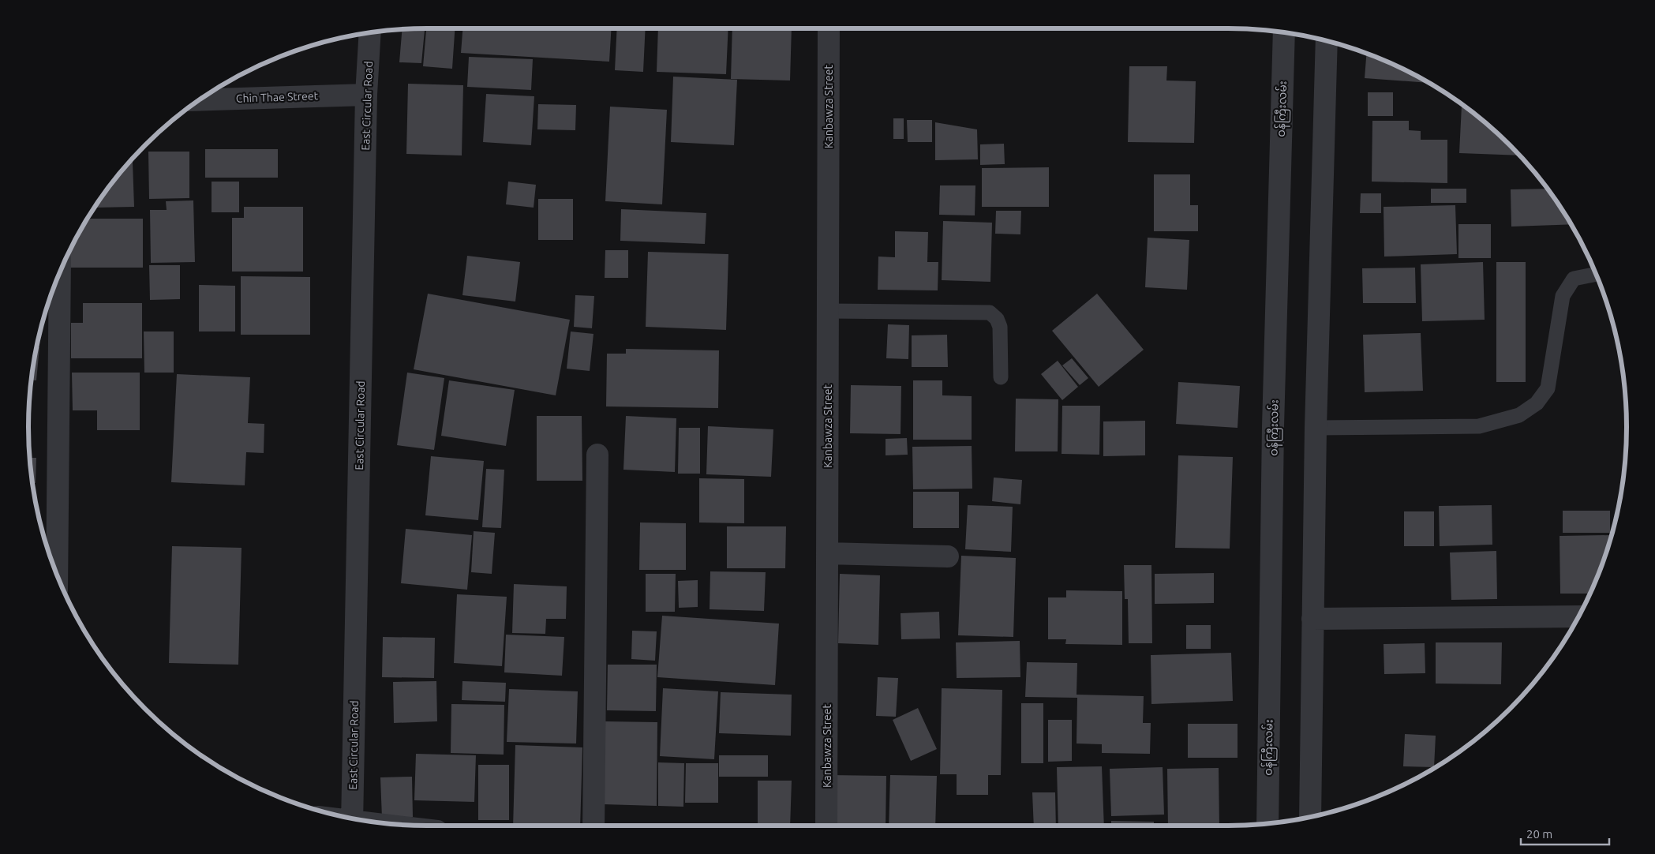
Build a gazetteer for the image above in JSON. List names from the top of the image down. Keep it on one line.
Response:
{"streets":{"street":["Chin Thae Street","East Circular Road","Kanbawza Street","ဝန်ကြီးလမ်း"]},"crossings":[["Chin Thae Street","East Circular Road"]],"scale_bar":"20 m"}
